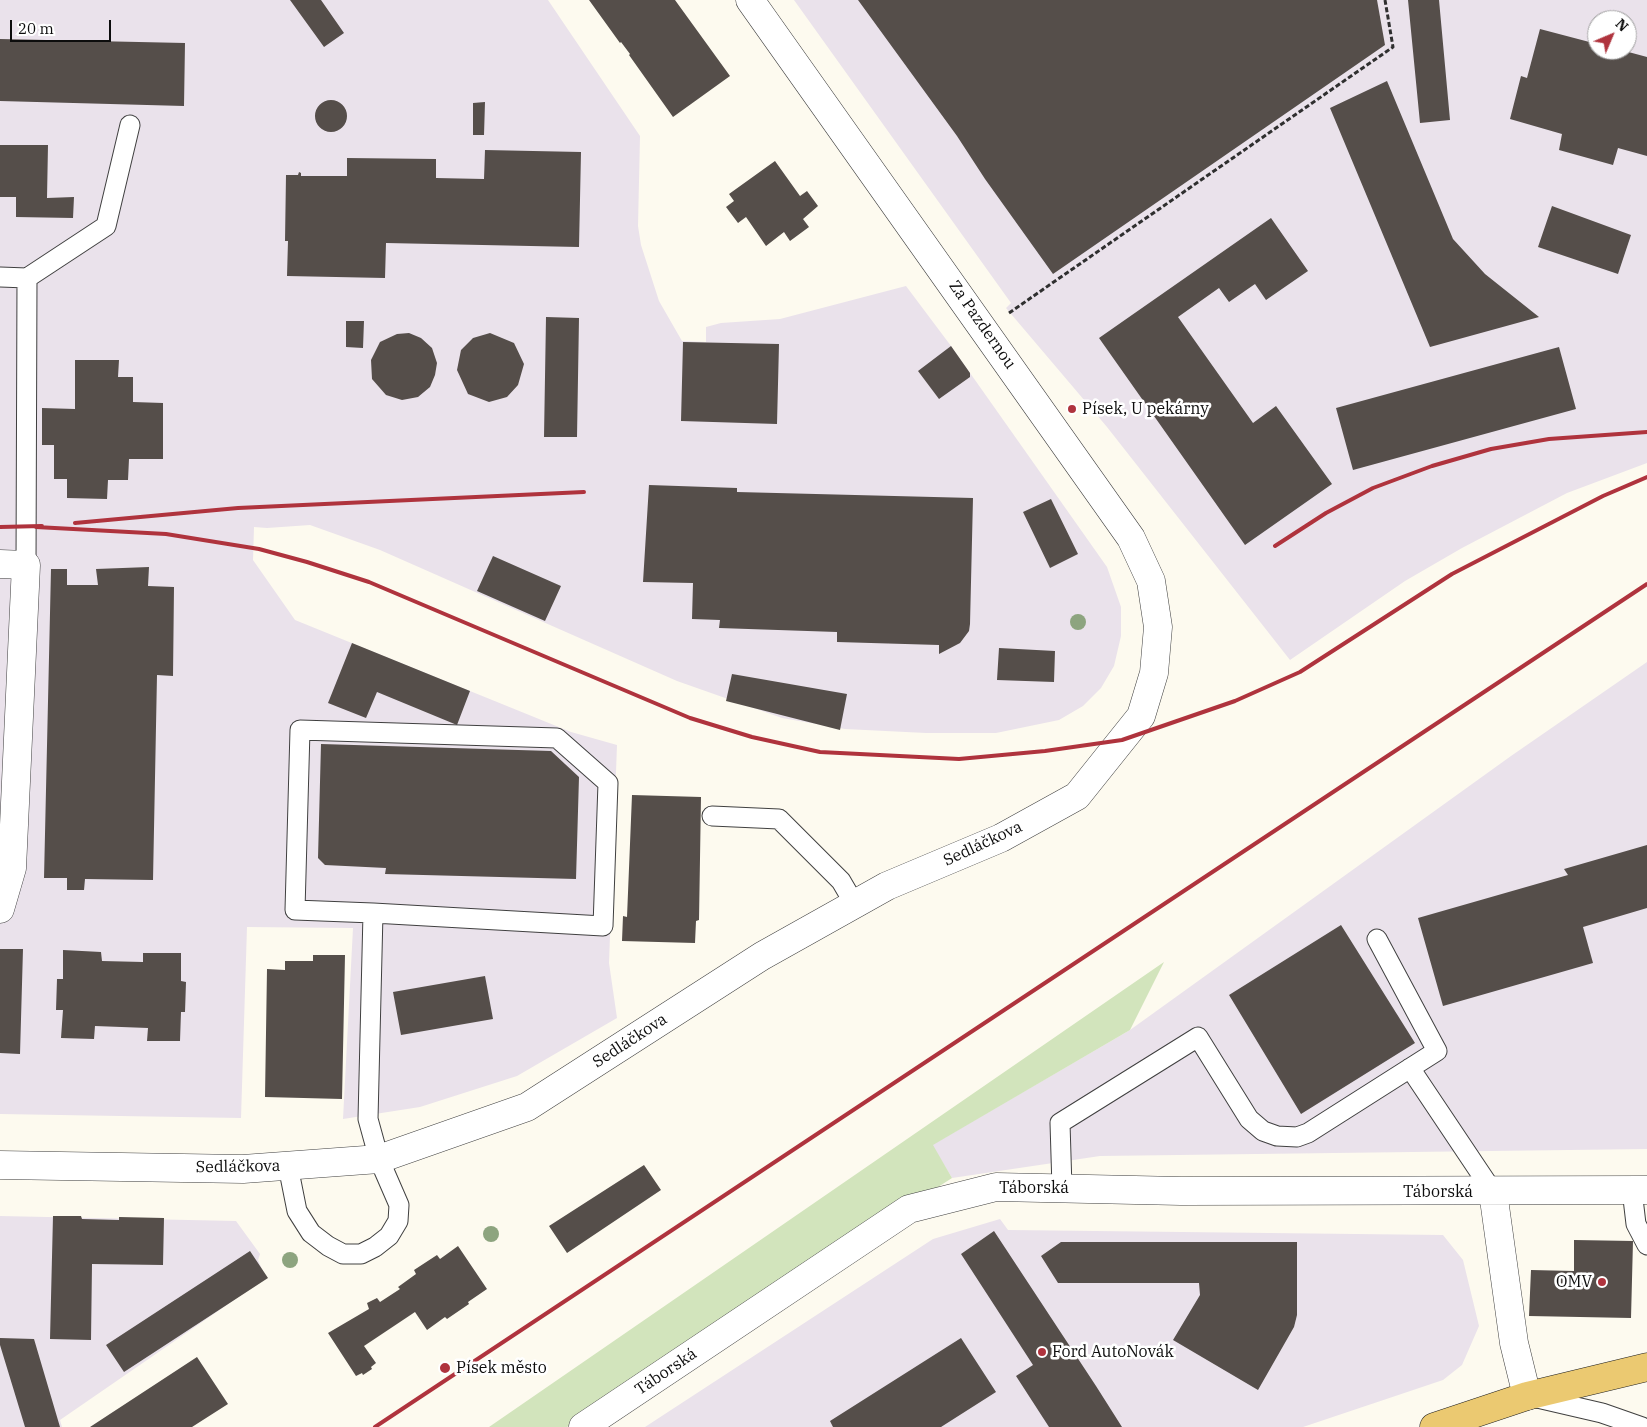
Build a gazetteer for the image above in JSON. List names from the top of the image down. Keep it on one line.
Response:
{"streets":{"street":["Za Pazdernou","Sedláčkova","Táborská"]},"crossings":[["Za Pazdernou","Sedláčkova"]],"places":["Písek, U pekárny","OMV","Ford AutoNovák","Písek město"],"scale_bar":"20 m","north":"top right"}
